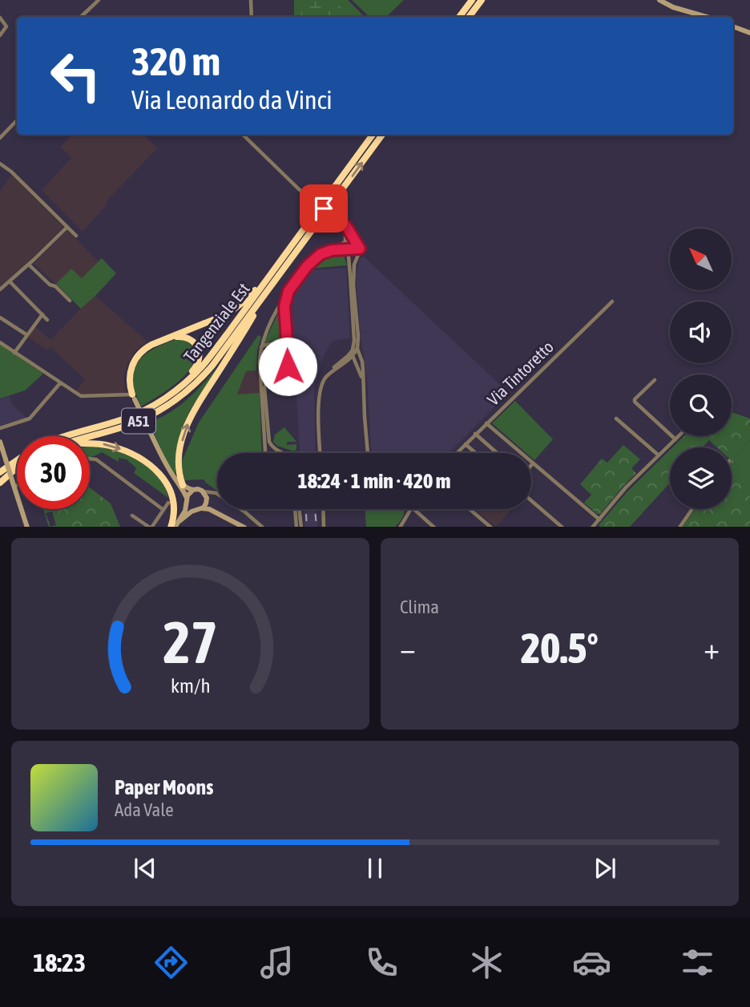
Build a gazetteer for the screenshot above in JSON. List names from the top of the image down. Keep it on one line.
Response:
{"streets":{"highway":["Tangenziale Est","A51"],"street":["Via Tintoretto"]},"crossings":[["Tangenziale Est","A51"]],"north":"top left","page":{"turn":["320 m","Via Leonardo da Vinci"],"limit":"30","trip":"18:24 · 1 min · 420 m","tile":"Clima","heat":["−","20.5°","+"],"song":["Paper Moons","Ada Vale"],"tabs":"18:23","gauge":["27","km/h"]}}
